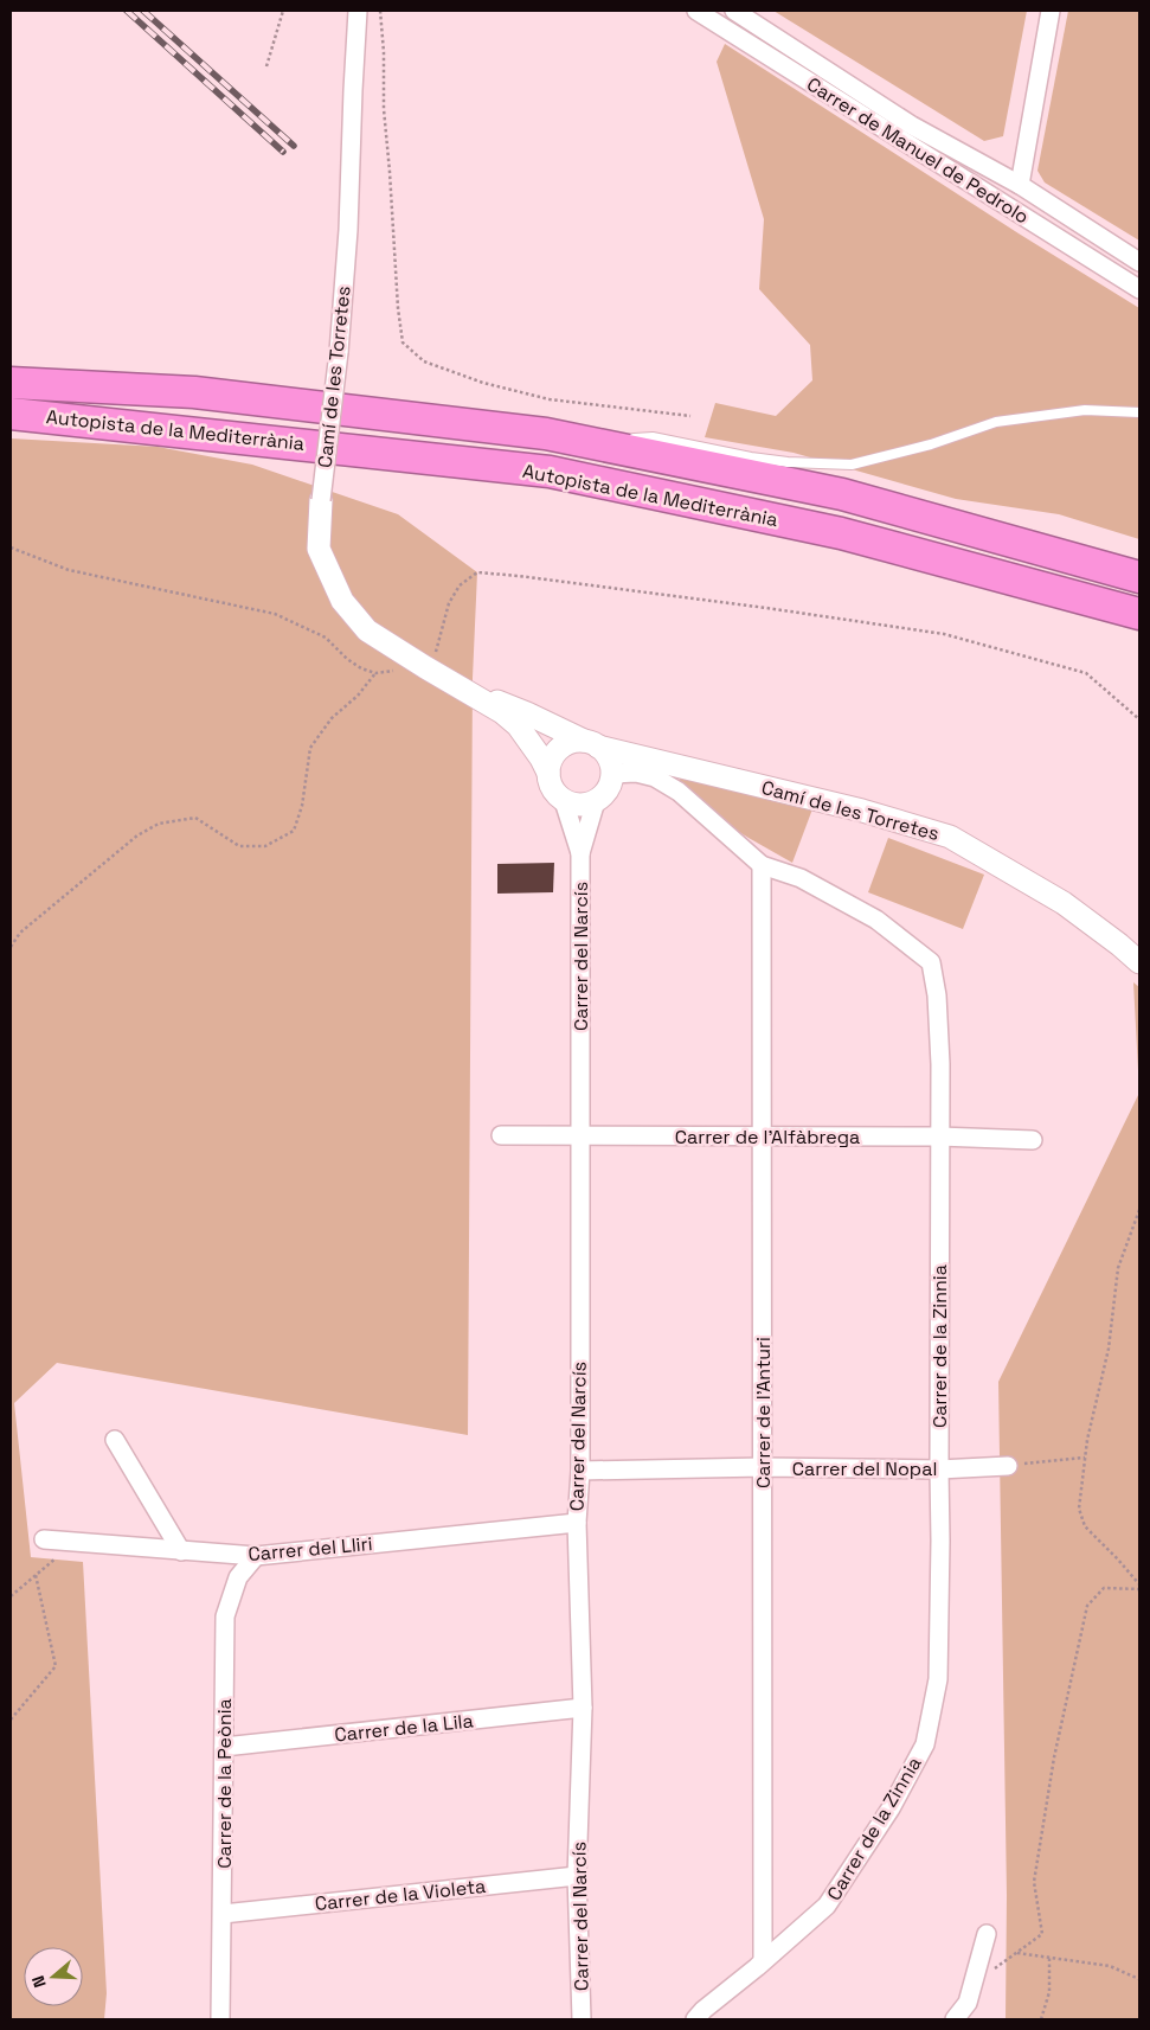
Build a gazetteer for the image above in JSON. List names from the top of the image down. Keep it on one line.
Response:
{"streets":{"highway":["Autopista de la Mediterrània"],"street":["Carrer de Manuel de Pedrolo","Camí de les Torretes","Carrer del Narcís","Carrer de l'Alfàbrega","Carrer de la Zinnia","Carrer de l'Anturi","Carrer del Nopal","Carrer del Lliri","Carrer de la Lila","Carrer de la Peònia","Carrer de la Violeta"]},"crossings":[["Camí de les Torretes","Carrer del Narcís"],["Camí de les Torretes","Carrer de la Zinnia"],["Carrer del Narcís","Carrer de l'Alfàbrega"],["Carrer del Narcís","Carrer de la Zinnia"],["Carrer del Narcís","Carrer del Nopal"],["Carrer del Narcís","Carrer del Lliri"],["Carrer del Narcís","Carrer de la Lila"],["Carrer del Narcís","Carrer de la Violeta"],["Carrer de l'Alfàbrega","Carrer de la Zinnia"],["Carrer de l'Alfàbrega","Carrer de l'Anturi"],["Carrer de la Zinnia","Carrer de l'Anturi"],["Carrer de la Zinnia","Carrer del Nopal"],["Carrer de l'Anturi","Carrer del Nopal"],["Carrer del Lliri","Carrer de la Peònia"],["Carrer de la Lila","Carrer de la Peònia"],["Carrer de la Peònia","Carrer de la Violeta"]],"north":"left"}
